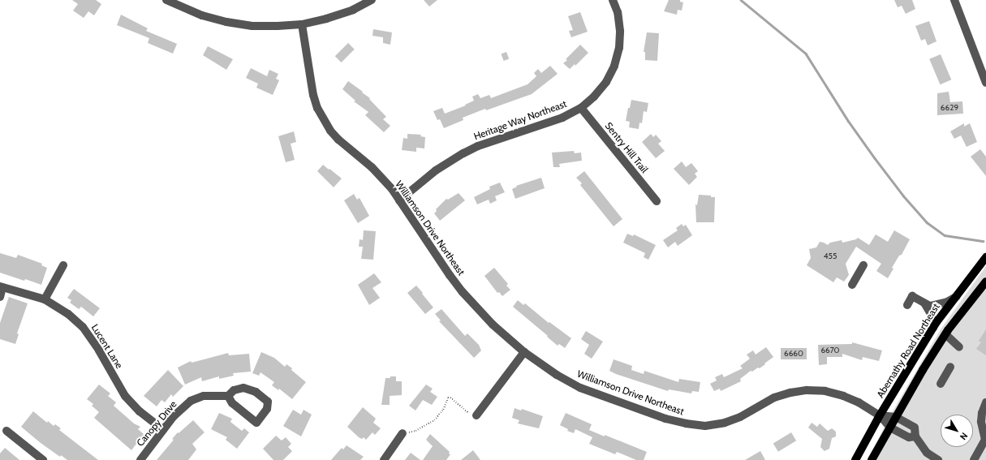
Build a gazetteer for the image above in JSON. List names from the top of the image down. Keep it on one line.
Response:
{"streets":{"main road":["Abernathy Road Northeast"],"street":["Heritage Way Northeast","Sentry Hill Trail","Williamson Drive Northeast","Lucent Lane","Canopy Drive"]},"crossings":[["Heritage Way Northeast","Sentry Hill Trail"],["Heritage Way Northeast","Williamson Drive Northeast"],["Williamson Drive Northeast","Abernathy Road Northeast"],["Lucent Lane","Canopy Drive"]],"house_numbers":["6629","455","6670","6660"],"north":"bottom right"}
